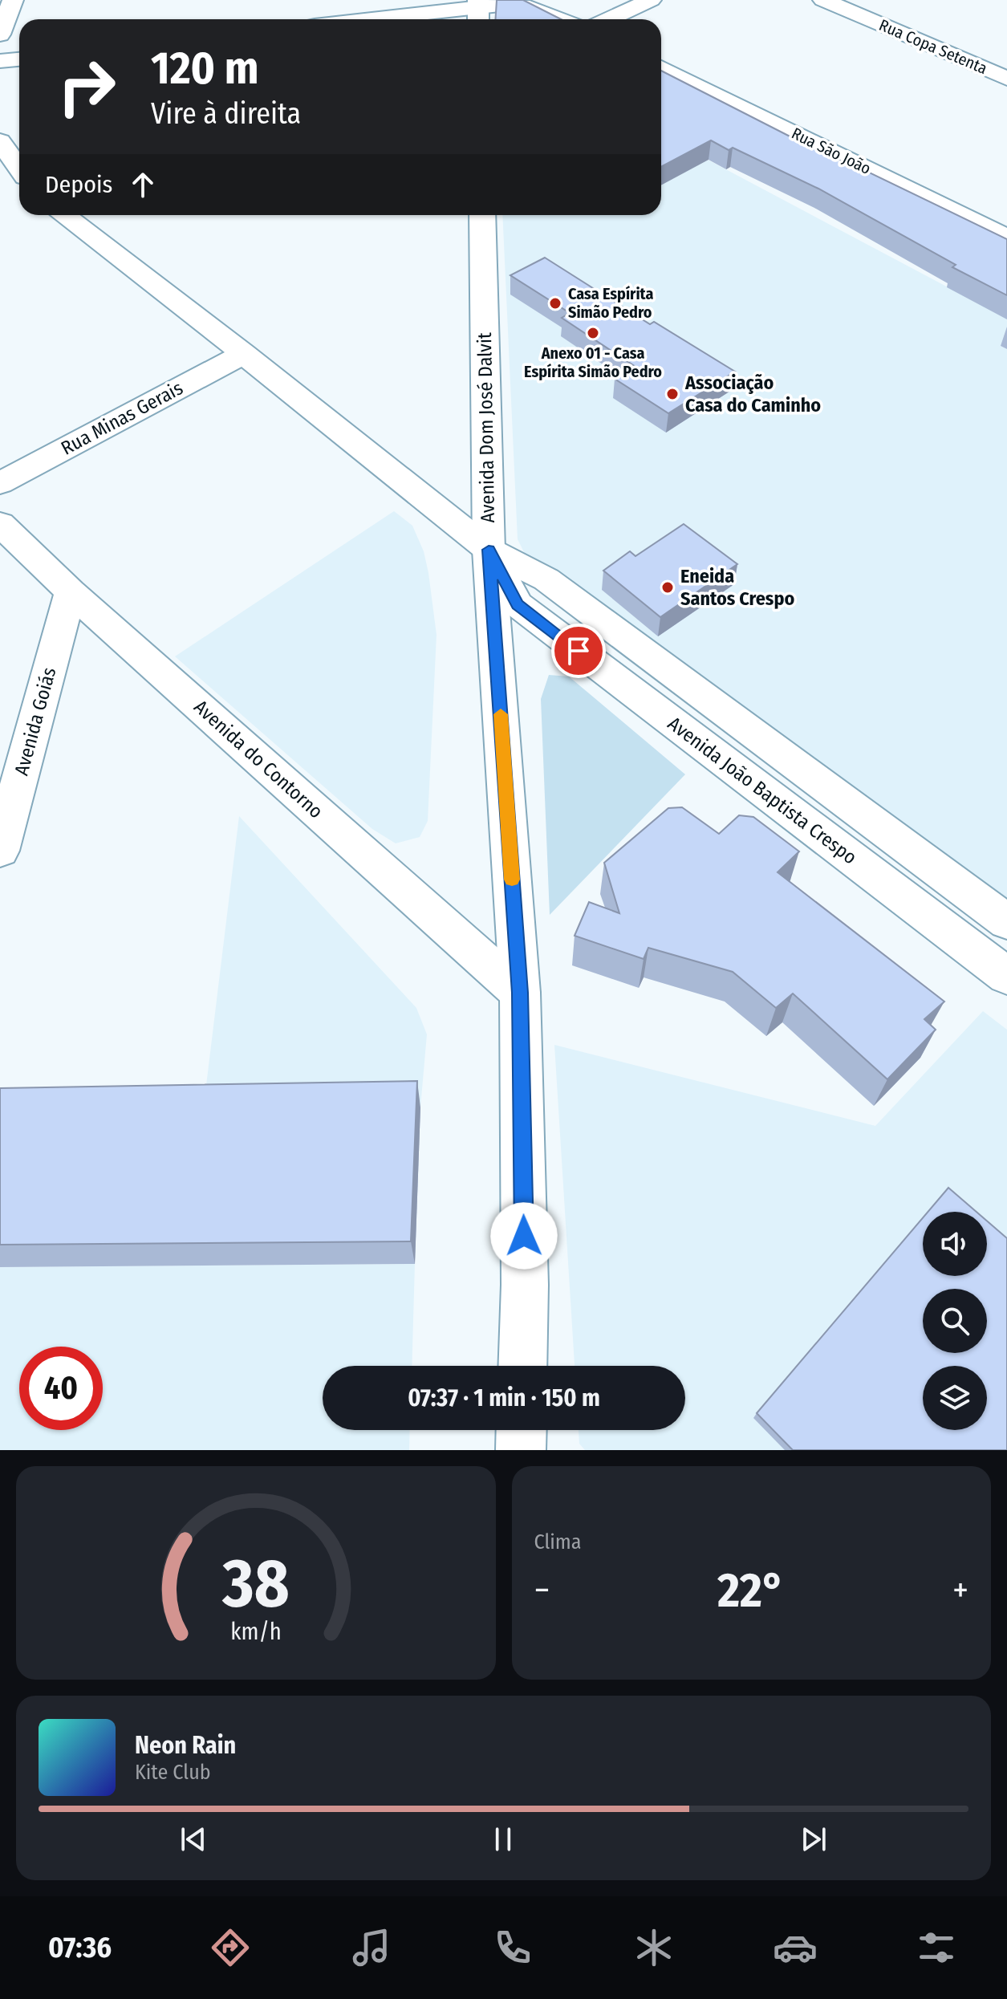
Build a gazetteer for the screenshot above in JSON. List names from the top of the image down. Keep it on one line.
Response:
{"streets":{"street":["Rua Copa Setenta","Rua São João","Rua Minas Gerais","Avenida Dom José Dalvit","Avenida Goiás","Avenida do Contorno","Avenida João Baptista Crespo"]},"crossings":[["Avenida Dom José Dalvit","Avenida do Contorno"],["Avenida Dom José Dalvit","Avenida João Baptista Crespo"],["Avenida Goiás","Avenida do Contorno"]],"places":["Casa Espírita Simão Pedro","Anexo 01 - Casa Espírita Simão Pedro","Associação Casa do Caminho","Eneida Santos Crespo"],"page":{"turn":["120 m","Vire à direita"],"then":"Depois","limit":"40","trip":"07:37 · 1 min · 150 m","tile":"Clima","heat":["−","22°","+"],"song":["Neon Rain","Kite Club"],"tabs":"07:36","gauge":["38","km/h"]}}
